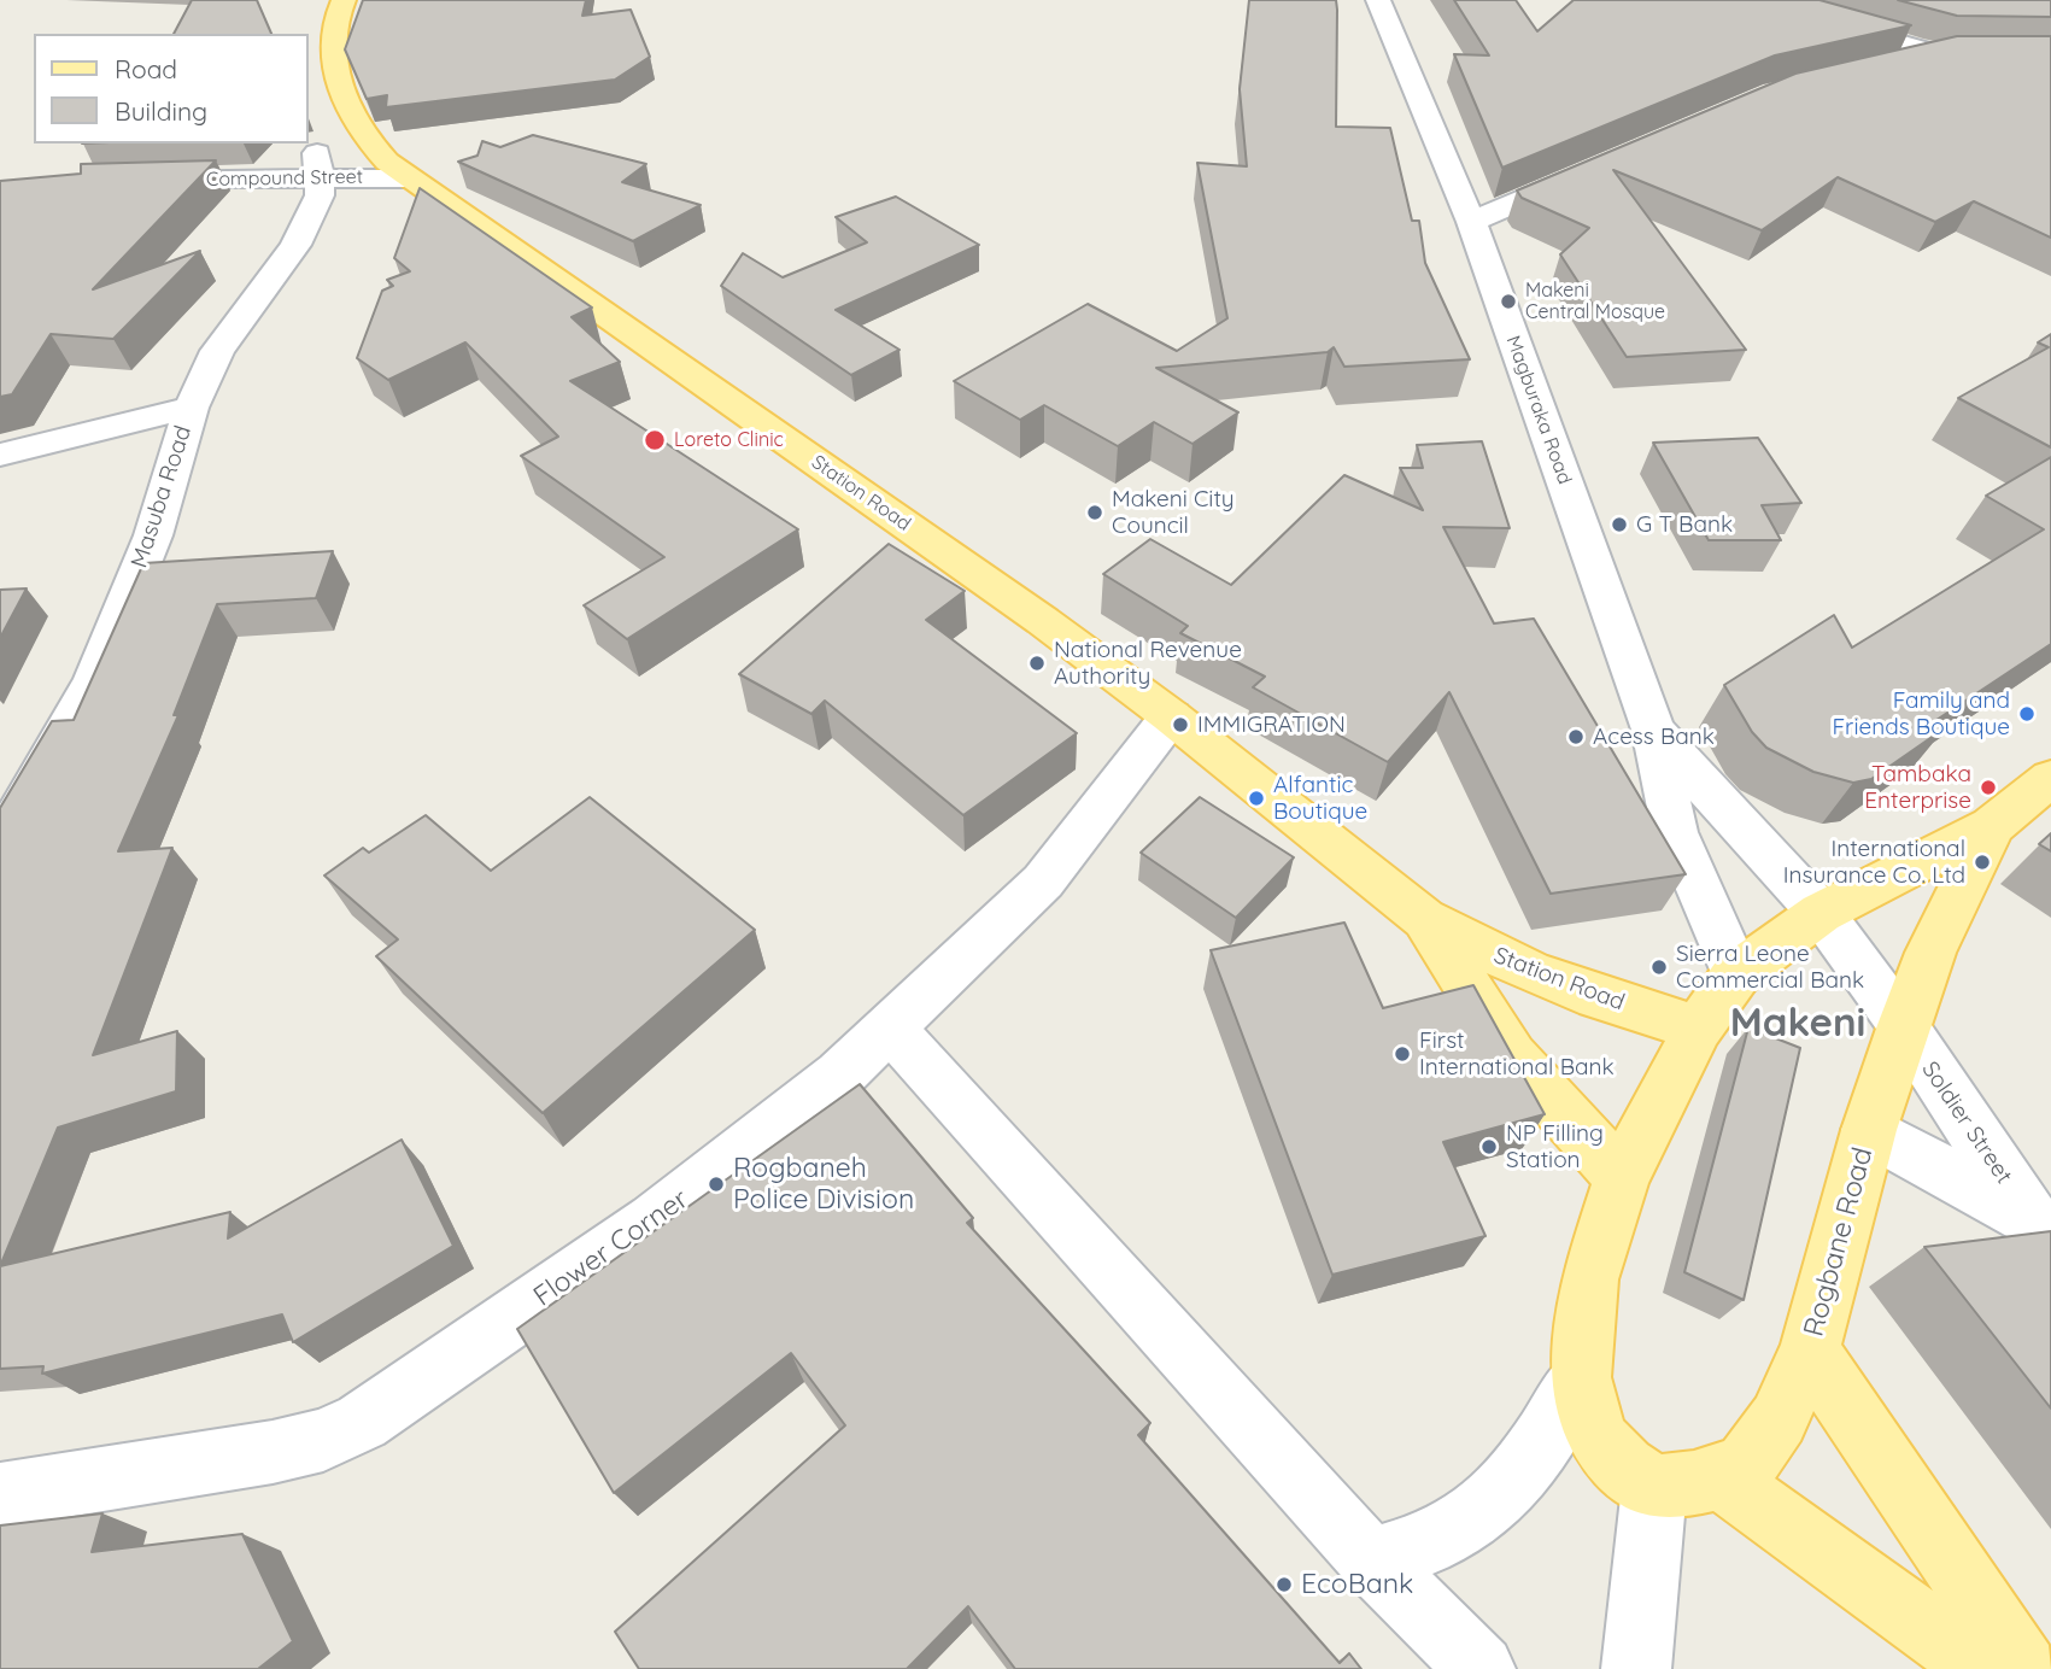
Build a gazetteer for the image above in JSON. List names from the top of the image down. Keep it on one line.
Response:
{"streets":{"main road":["Station Road","Rogbane Road"],"street":["Compound Street","Magburaka Road","Masuba Road","Soldier Street","Flower Corner"]},"crossings":[["Compound Street","Station Road"],["Compound Street","Masuba Road"],["Magburaka Road","Soldier Street"],["Magburaka Road","Rogbane Road"],["Station Road","Flower Corner"],["Soldier Street","Rogbane Road"]],"districts":["Makeni"],"places":["Makeni Central Mosque","Loreto Clinic","Makeni City Council","G T Bank","National Revenue Authority","Family and Friends Boutique","IMMIGRATION","Acess Bank","Tambaka Enterprise","Alfantic Boutique","International Insurance Co. Ltd","Sierra Leone Commercial Bank","First International Bank","NP Filling Station","Rogbaneh Police Division","EcoBank"],"legend":["Road","Building"]}
